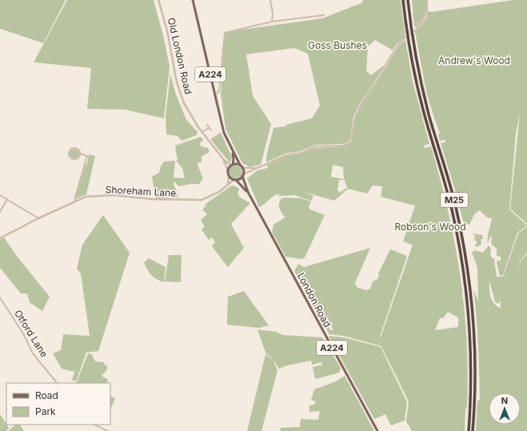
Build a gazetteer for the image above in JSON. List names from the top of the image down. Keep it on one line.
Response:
{"streets":{"highway":["M25"],"main road":["A224","London Road"],"street":["Old London Road","Shoreham Lane","Otford Lane"]},"crossings":[["Old London Road","A224"],["Old London Road","Shoreham Lane"],["Old London Road","London Road"],["A224","Shoreham Lane"],["A224","London Road"],["Shoreham Lane","London Road"]],"parks":["Goss Bushes","Andrew's Wood","Robson's Wood"],"legend":["Road","Park"],"north":"top"}
